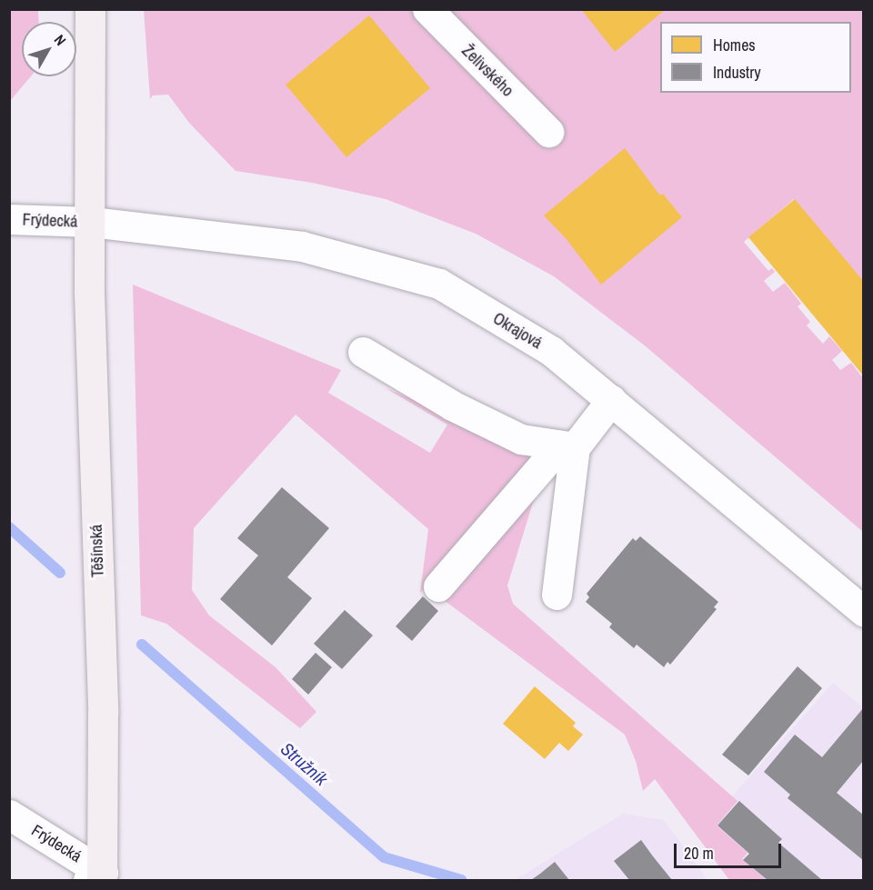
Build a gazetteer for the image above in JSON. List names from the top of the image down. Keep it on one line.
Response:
{"streets":{"main road":["Těšínská"],"street":["Želivského","Frýdecká","Okrajová"]},"crossings":[["Frýdecká","Okrajová"],["Frýdecká","Těšínská"],["Okrajová","Těšínská"]],"water":["Stružník"],"legend":["Homes","Industry"],"scale_bar":"20 m","north":"top right"}
